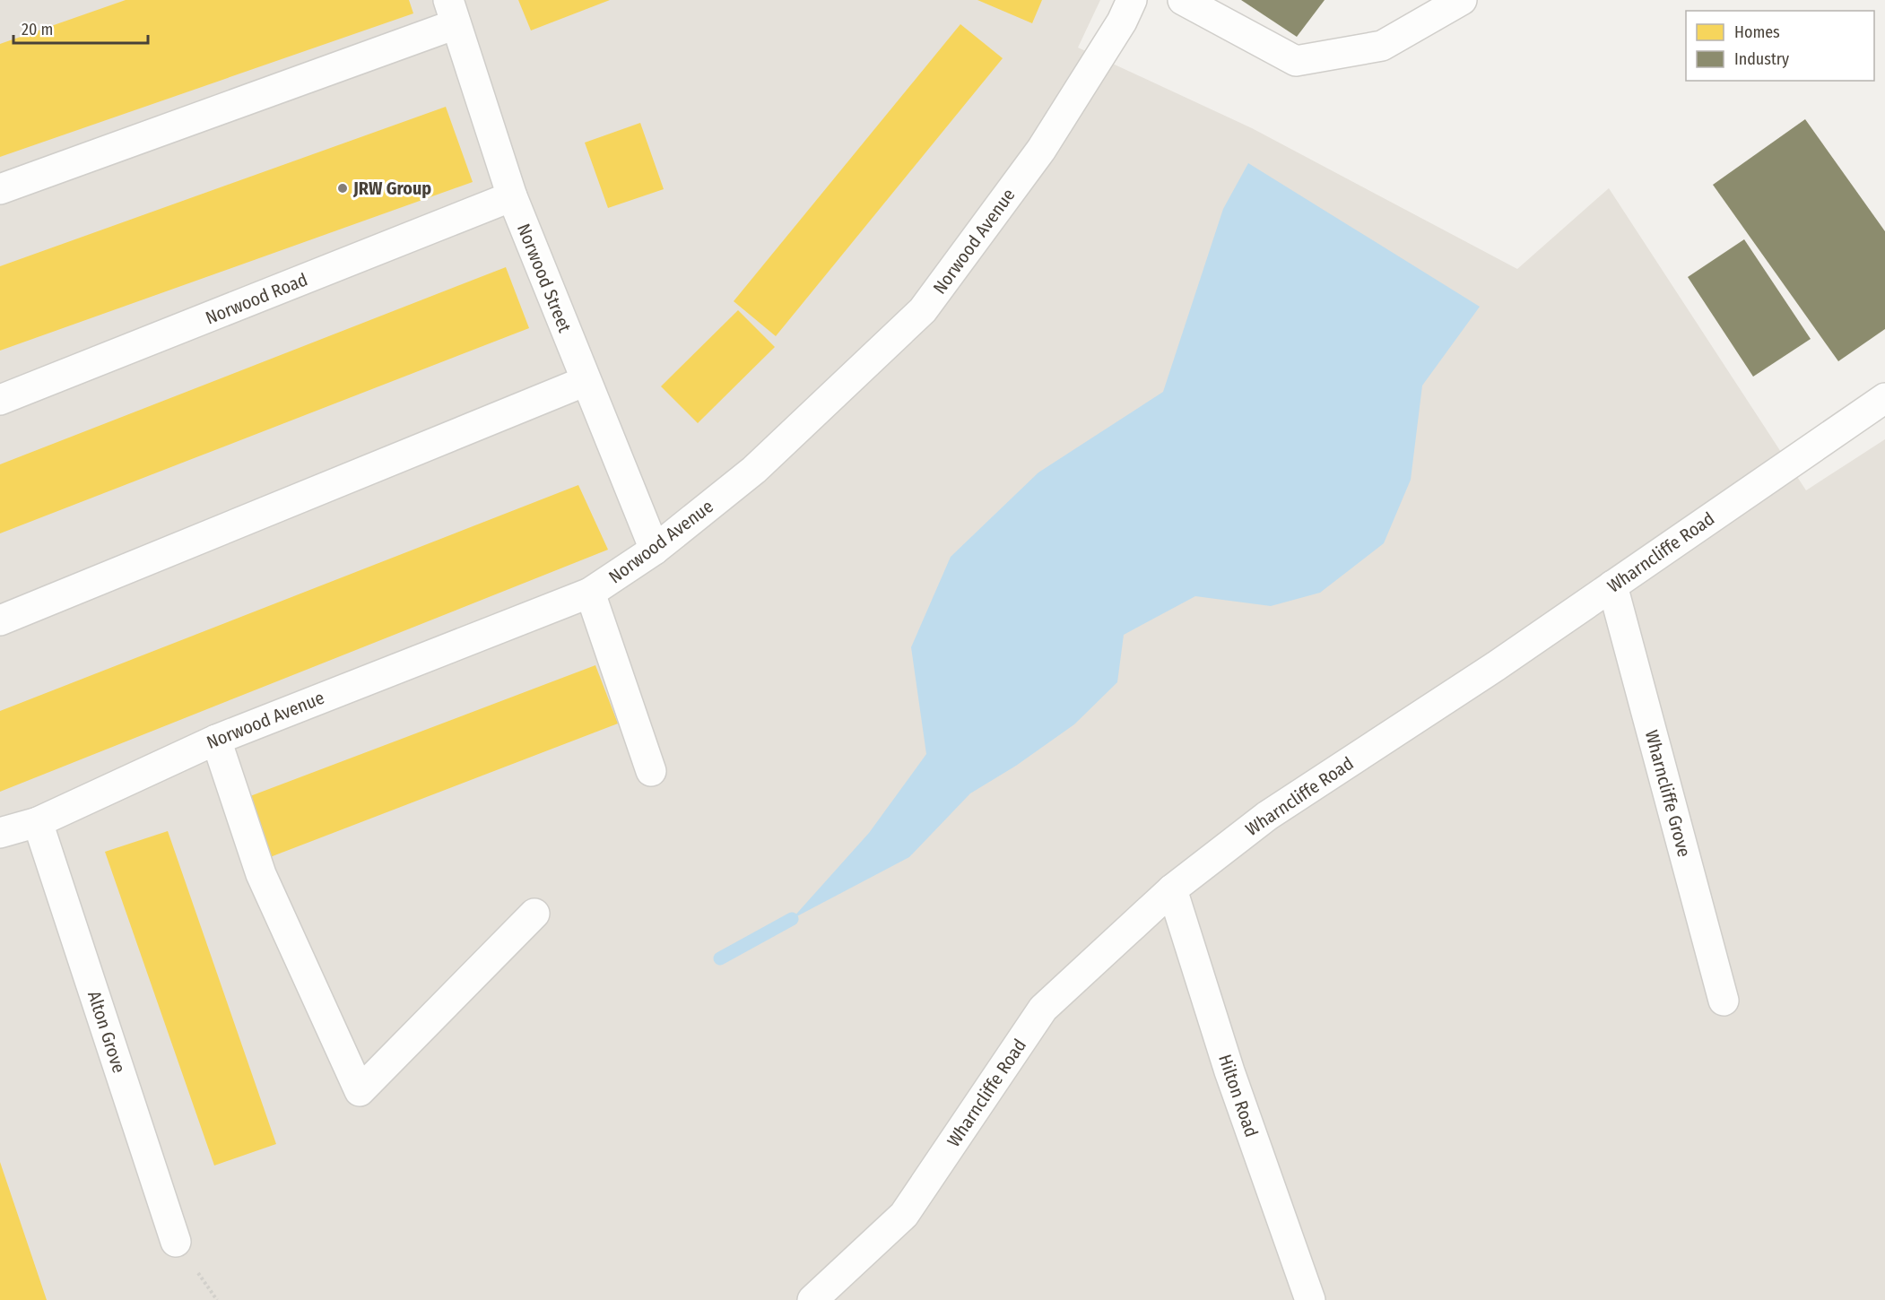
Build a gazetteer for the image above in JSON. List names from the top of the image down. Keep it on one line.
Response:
{"streets":{"street":["Norwood Avenue","Norwood Street","Norwood Road","Wharncliffe Road","Wharncliffe Grove","Alton Grove","Hilton Road"]},"crossings":[["Norwood Avenue","Norwood Street"],["Norwood Avenue","Alton Grove"],["Norwood Street","Norwood Road"],["Wharncliffe Road","Wharncliffe Grove"],["Wharncliffe Road","Hilton Road"]],"places":["JRW Group"],"legend":["Homes","Industry"],"scale_bar":"20 m"}
